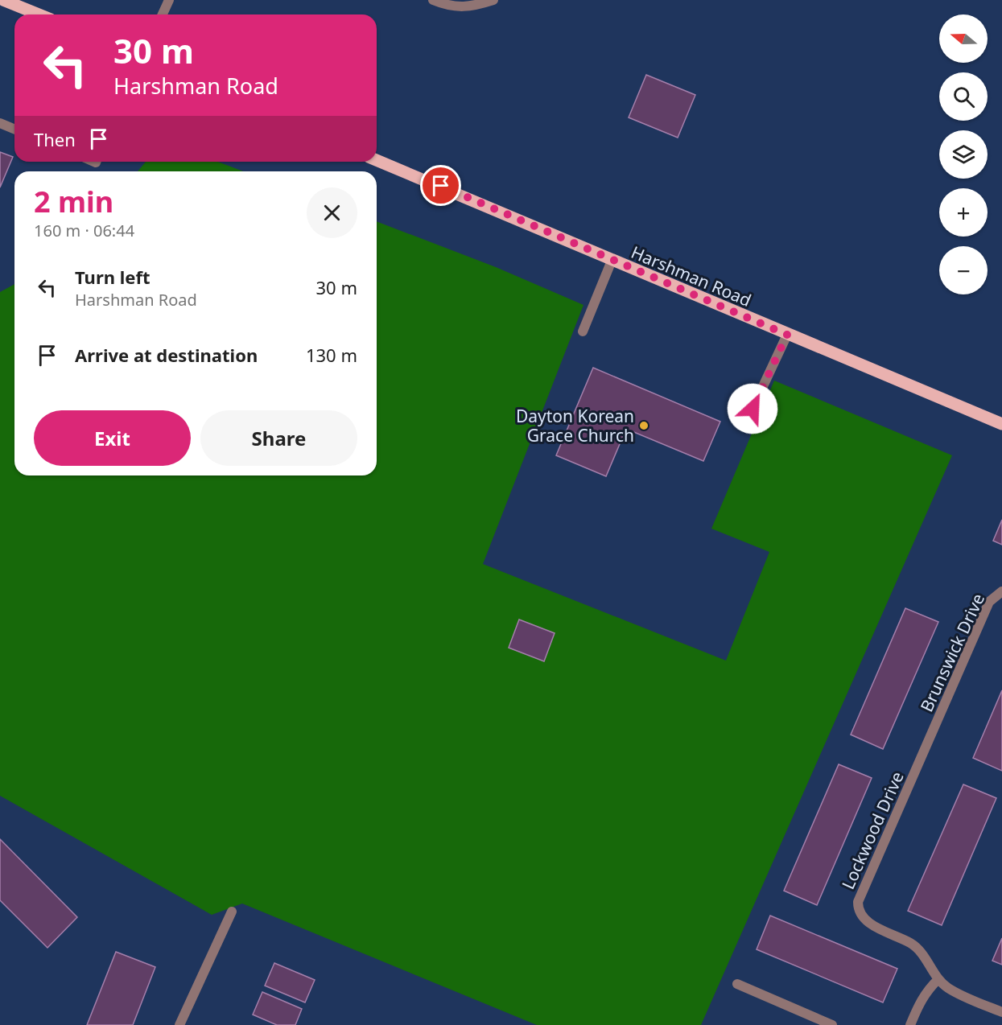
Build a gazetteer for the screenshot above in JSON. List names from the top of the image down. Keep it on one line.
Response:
{"streets":{"main road":["Harshman Road"],"street":["Brunswick Drive","Lockwood Drive"]},"crossings":[["Brunswick Drive","Lockwood Drive"]],"places":["Dayton Korean Grace Church"],"north":"left","page":{"map_buttons":["+","−"],"turn":["30 m","Harshman Road"],"then":"Then","heading":["2 min","160 m · 06:44"],"list":[{"name":"Turn left","note":"Harshman Road","value":"30 m"},{"name":"Arrive at destination","value":"130 m"}],"buttons":["Exit","Share"]}}
